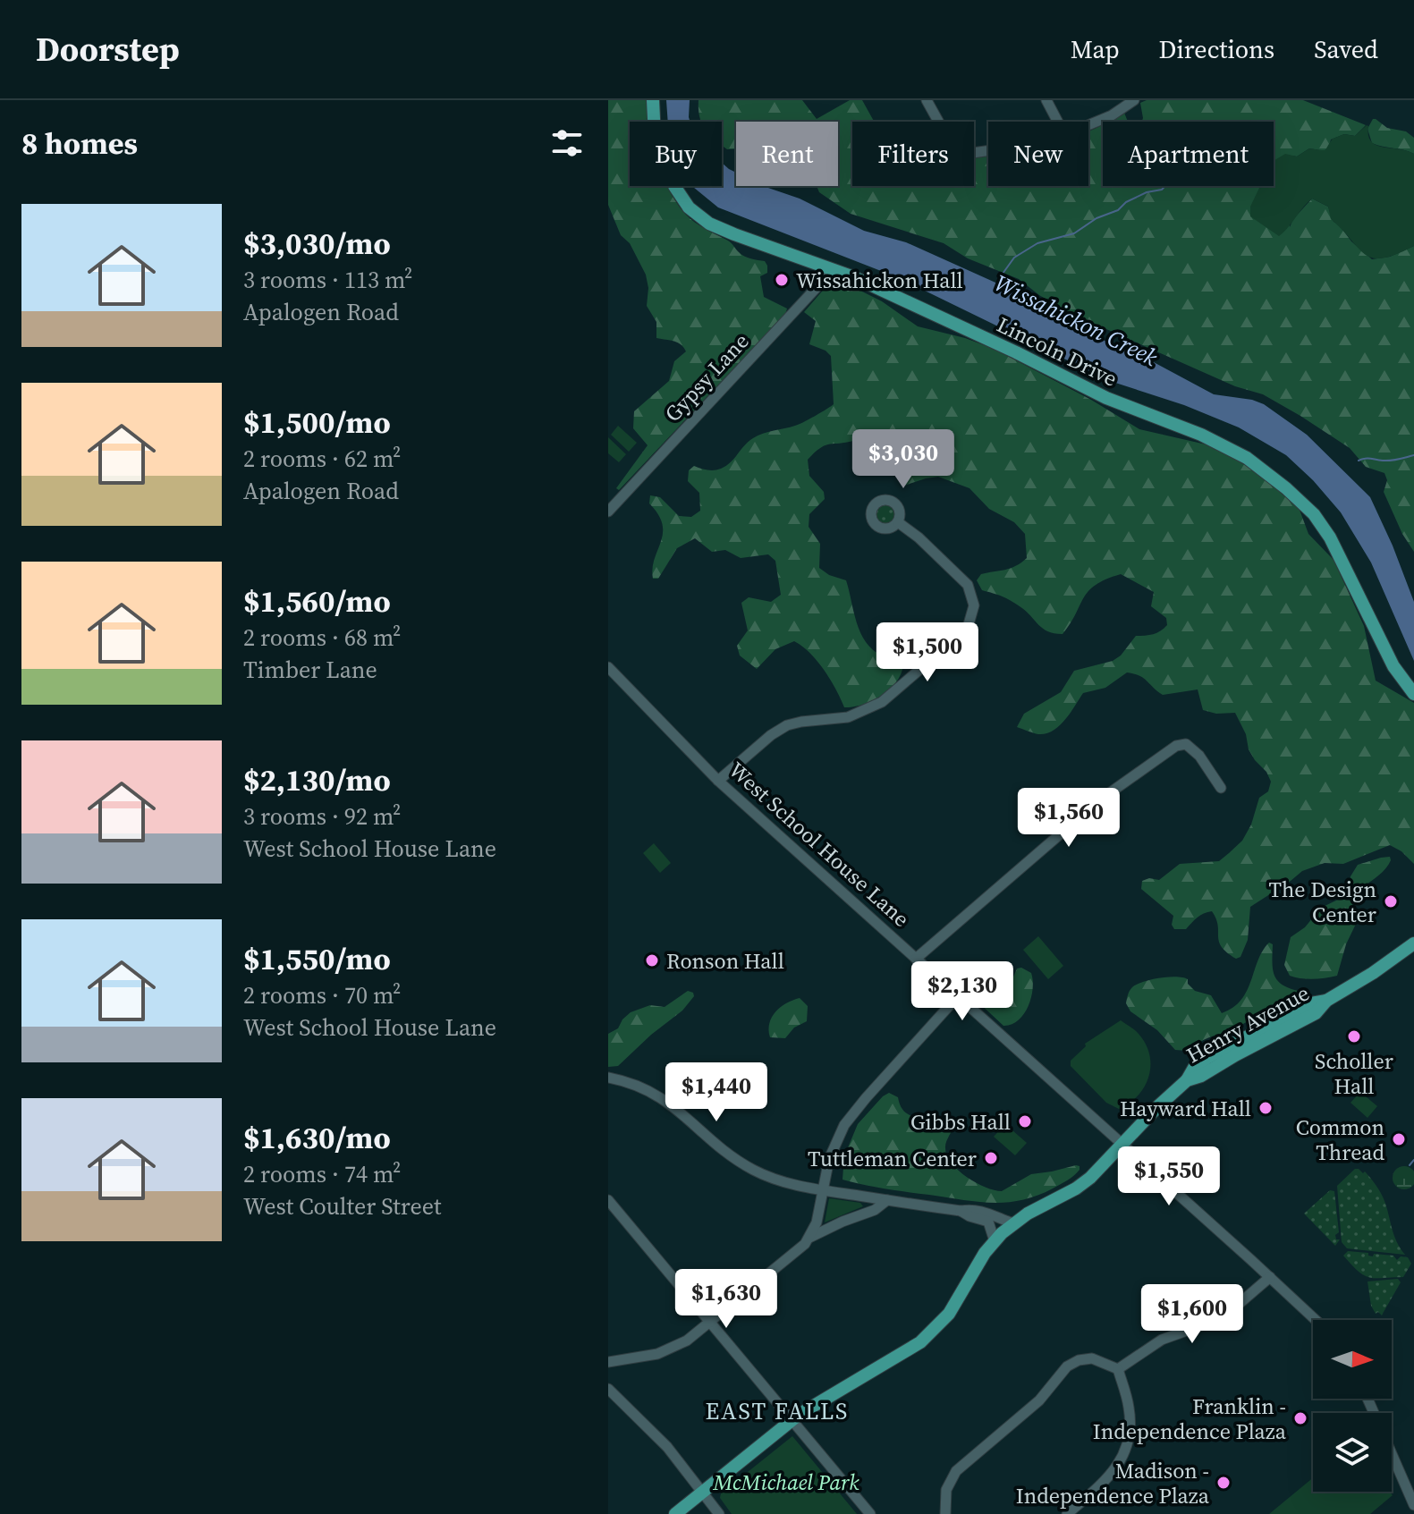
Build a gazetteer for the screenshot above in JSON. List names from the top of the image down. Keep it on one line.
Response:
{"streets":{"main road":["Lincoln Drive","Henry Avenue"],"street":["Gypsy Lane","West School House Lane"]},"crossings":[["Lincoln Drive","Gypsy Lane"],["West School House Lane","Henry Avenue"]],"districts":["EAST FALLS"],"water":["Wissahickon Creek"],"parks":["McMichael Park"],"places":["Wissahickon Hall","The Design Center","Ronson Hall","Scholler Hall","Hayward Hall","Gibbs Hall","Common Thread","Tuttleman Center","Franklin - Independence Plaza","Madison - Independence Plaza"],"north":"right","page":{"header":"Doorstep","nav":["Map","Directions","Saved"],"heading":"8 homes","chip":["Buy","Rent","Filters","New","Apartment"],"list":[{"name":"$3,030/mo","note":"3 rooms · 113 m² · Apalogen Road"},{"name":"$1,500/mo","note":"2 rooms · 62 m² · Apalogen Road"},{"name":"$1,560/mo","note":"2 rooms · 68 m² · Timber Lane"},{"name":"$2,130/mo","note":"3 rooms · 92 m² · West School House Lane"},{"name":"$1,550/mo","note":"2 rooms · 70 m² · West School House Lane"},{"name":"$1,630/mo","note":"2 rooms · 74 m² · West Coulter Street"}],"price":["$3,030","$1,500","$1,560","$2,130","$1,440","$1,550","$1,630","$1,600"]}}
